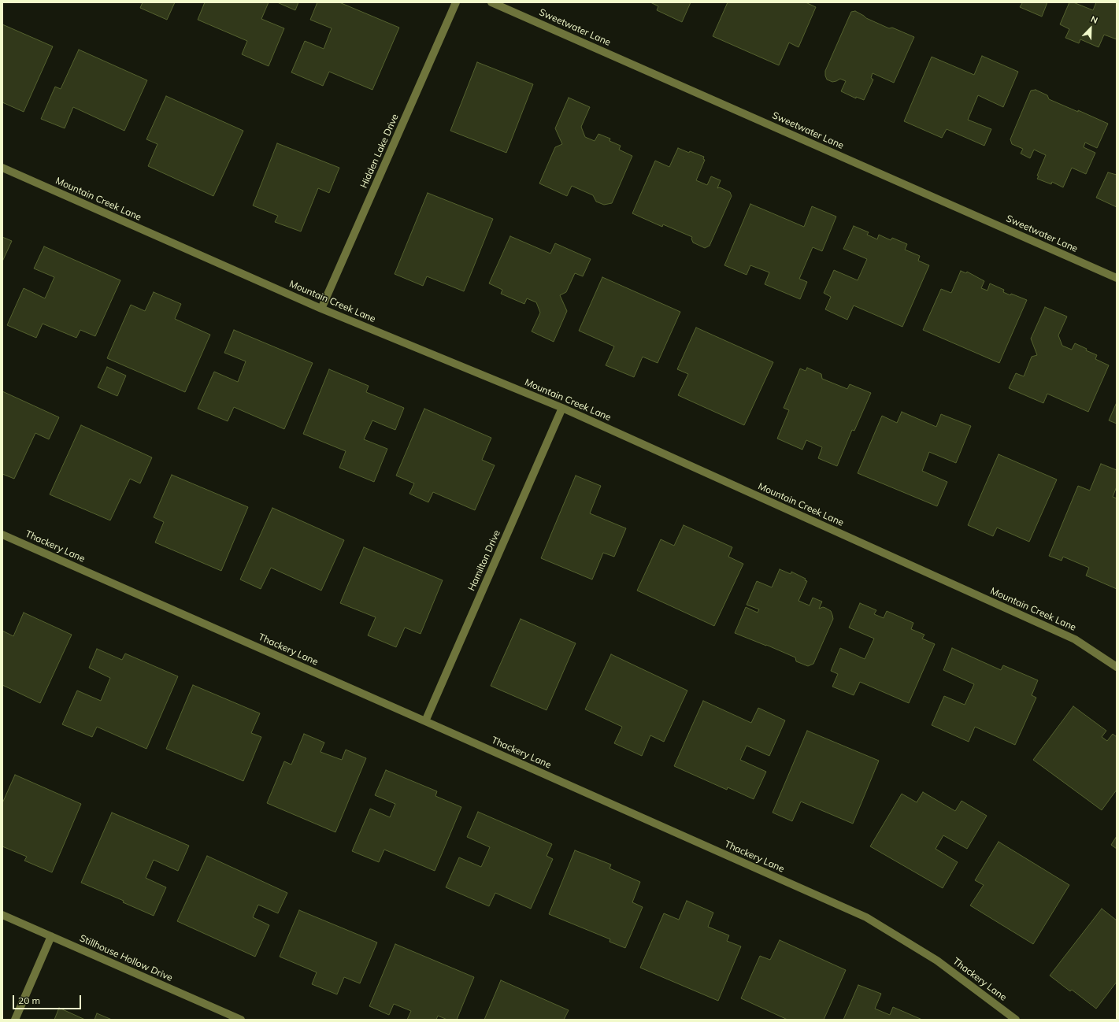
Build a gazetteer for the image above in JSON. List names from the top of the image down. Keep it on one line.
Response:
{"streets":{"street":["Sweetwater Lane","Hidden Lake Drive","Mountain Creek Lane","Thackery Lane","Hamilton Drive","Stillhouse Hollow Drive"]},"crossings":[["Hidden Lake Drive","Mountain Creek Lane"],["Mountain Creek Lane","Hamilton Drive"],["Thackery Lane","Hamilton Drive"]],"scale_bar":"20 m","north":"top right"}
